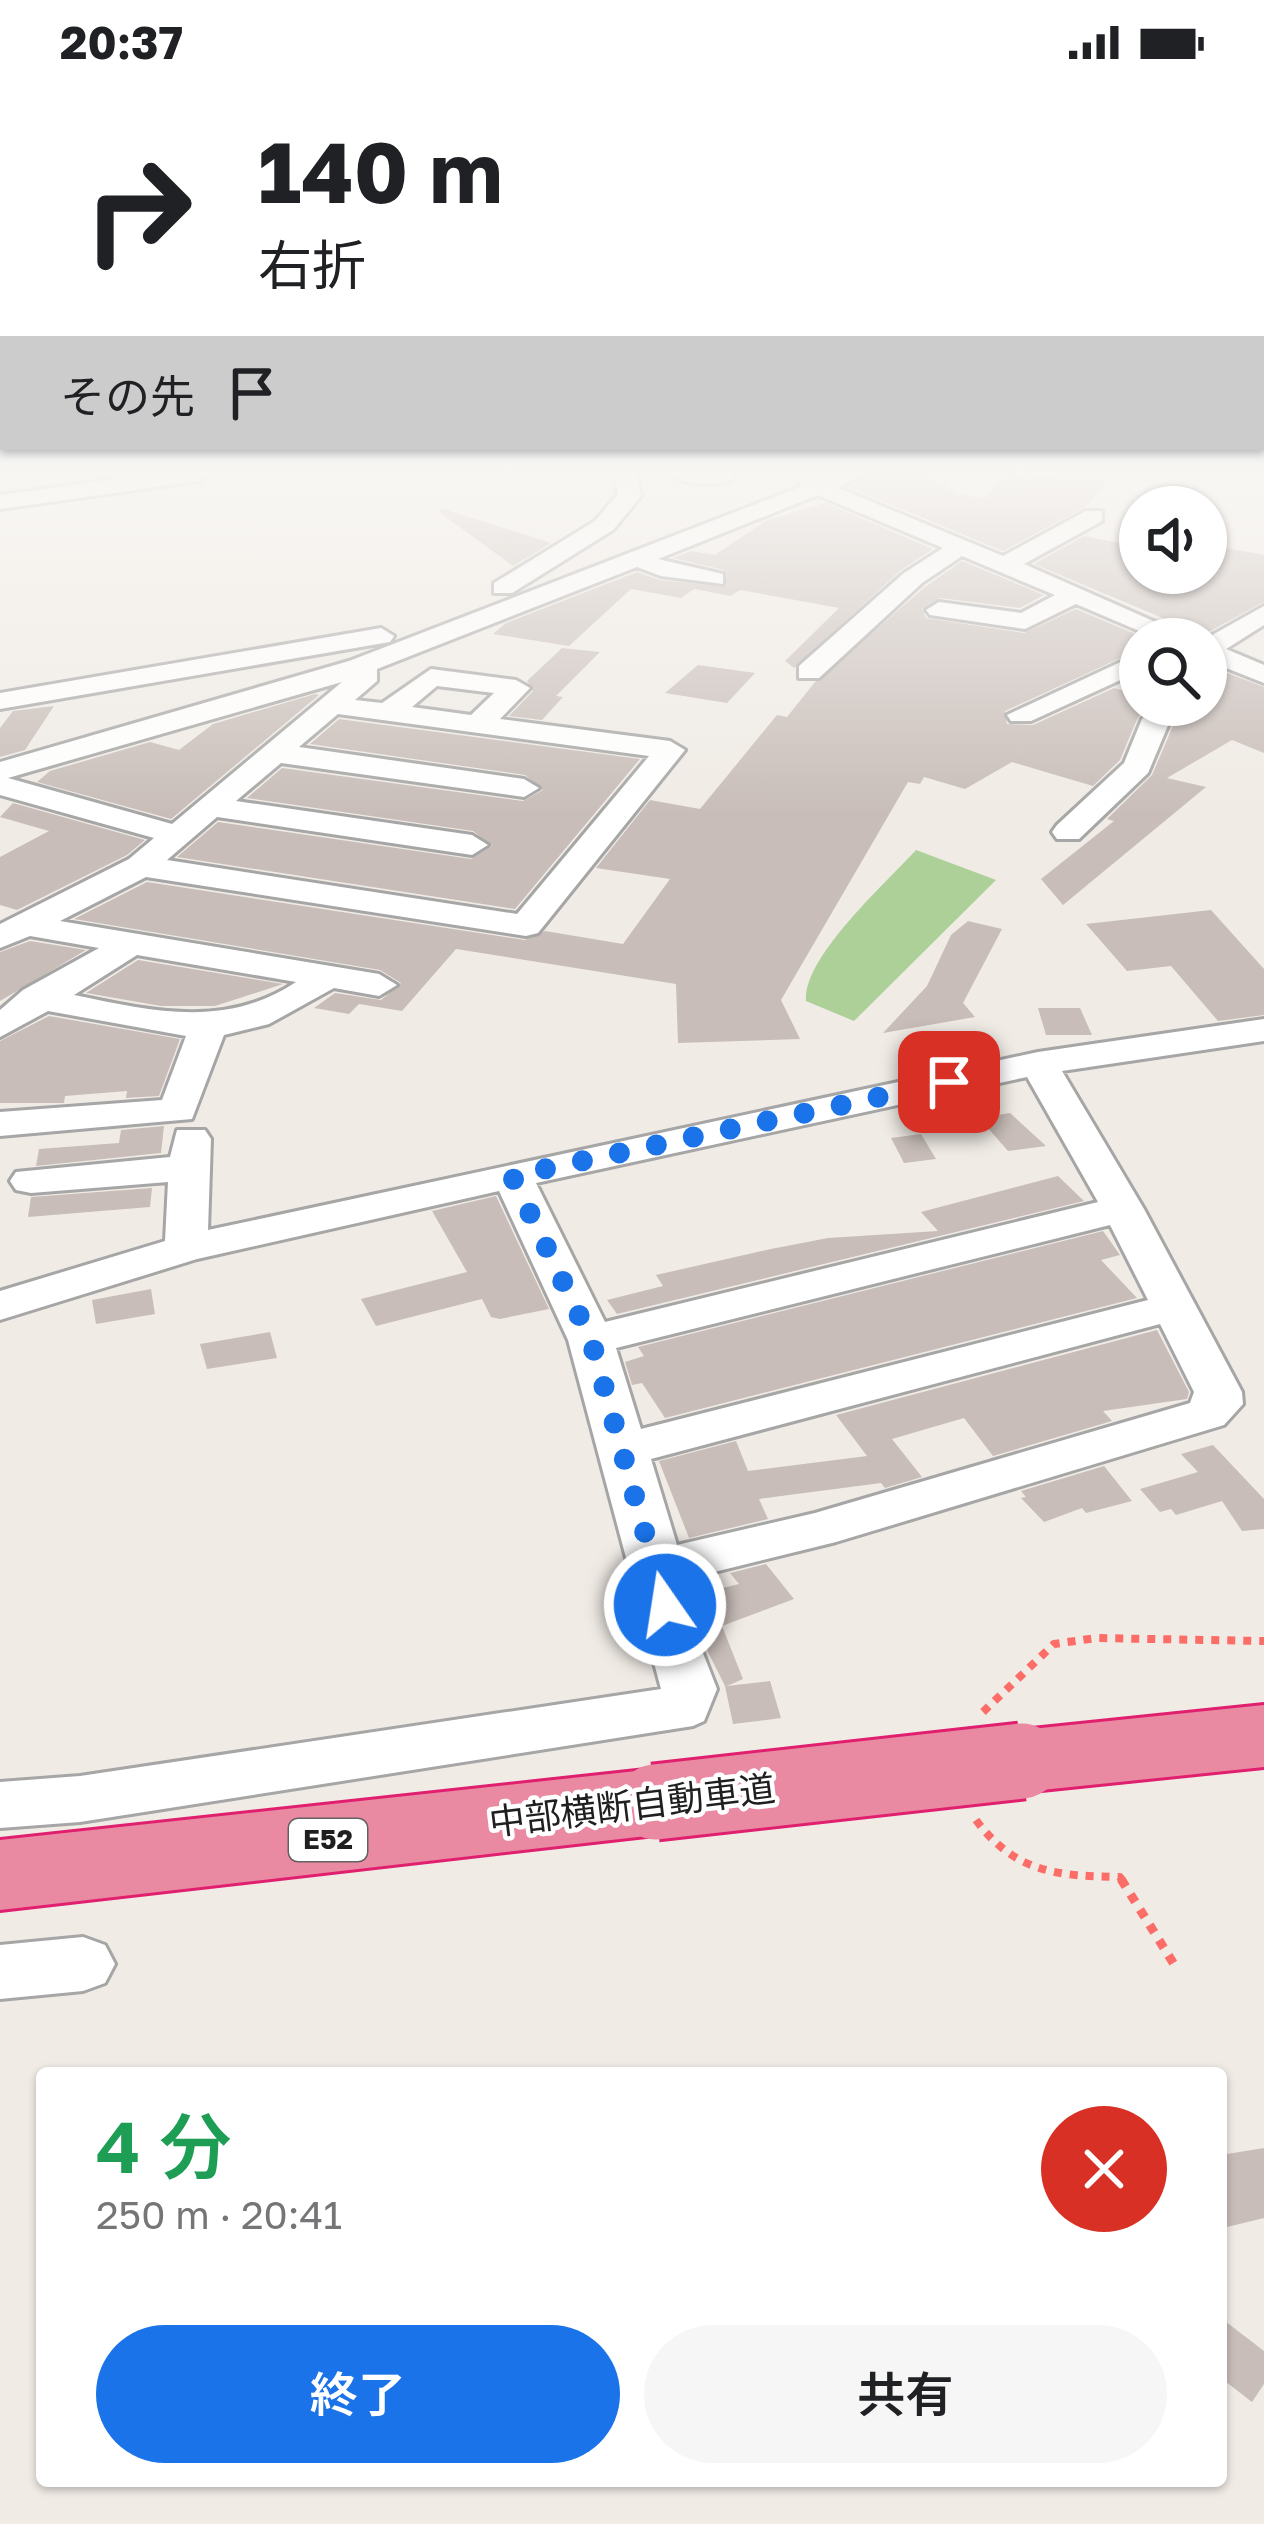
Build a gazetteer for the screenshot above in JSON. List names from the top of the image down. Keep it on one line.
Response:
{"streets":{"highway":["中部横断自動車道","E52"]},"page":{"status":"20:37","turn":["140 m","右折"],"then":"その先","heading":["4 分","250 m · 20:41"],"buttons":["終了","共有"]}}
